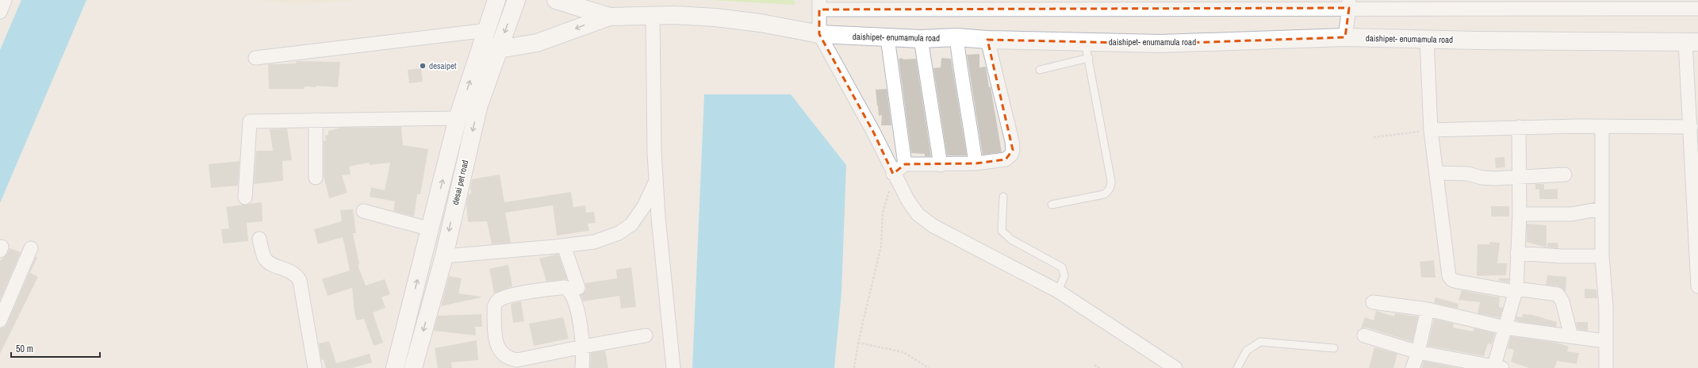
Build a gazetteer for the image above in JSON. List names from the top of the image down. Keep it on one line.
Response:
{"streets":{"street":["daishipet- enumamula road","desai pet road"]},"crossings":[["daishipet- enumamula road","desai pet road"]],"places":["desaipet"],"scale_bar":"50 m"}
